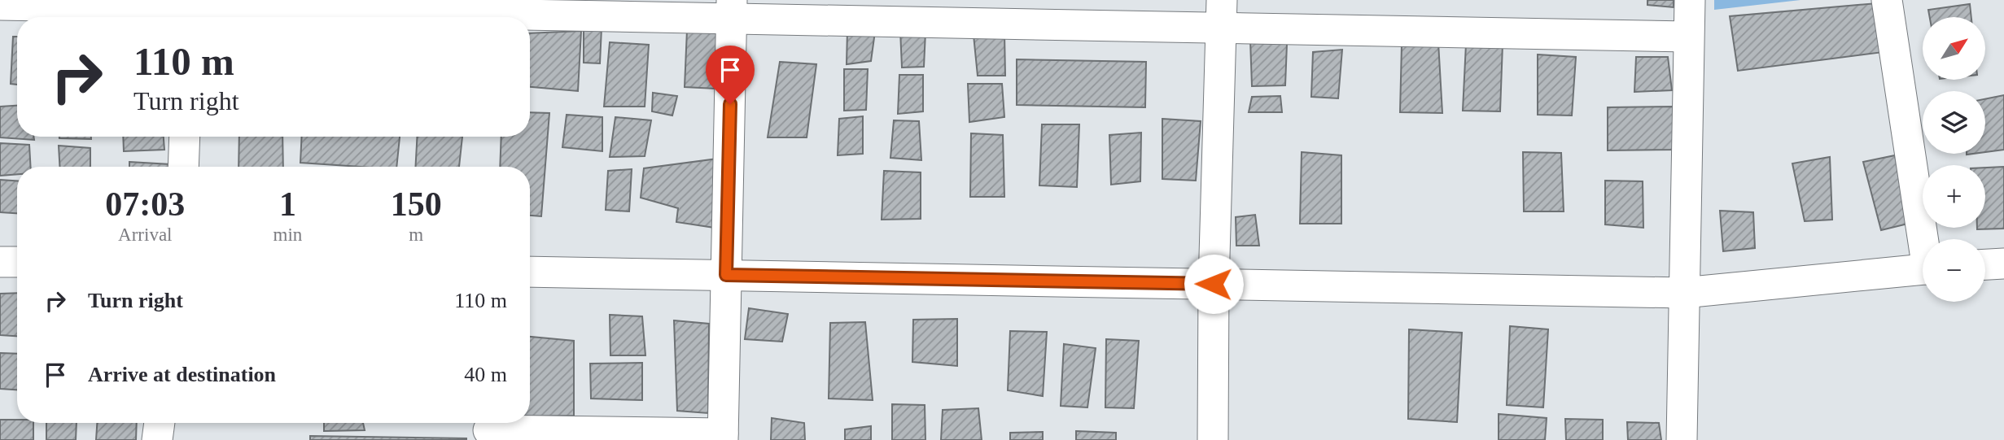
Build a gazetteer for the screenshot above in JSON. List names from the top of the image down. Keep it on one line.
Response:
{"north":"top right","page":{"map_buttons":["+","−"],"turn":["110 m","Turn right"],"eta":["07:03","Arrival","1","min","150","m"],"list":[{"name":"Turn right","value":"110 m"},{"name":"Arrive at destination","value":"40 m"}]}}
